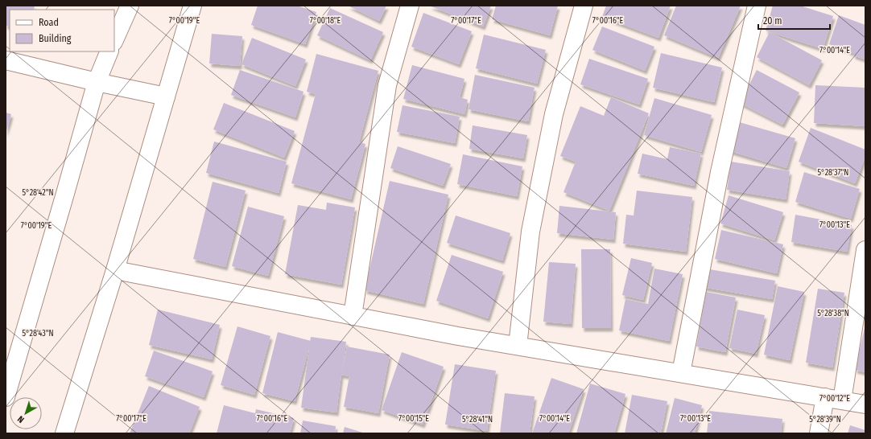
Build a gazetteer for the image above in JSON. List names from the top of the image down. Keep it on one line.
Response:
{"legend":["Road","Building"],"scale_bar":"20 m","north":"bottom left","coordinates":["7°00'19\"E","7°00'18\"E","7°00'17\"E","7°00'16\"E","7°00'14\"E","5°28'37\"N","5°28'42\"N","7°00'13\"E","5°28'38\"N","5°28'43\"N","7°00'12\"E","7°00'15\"E","5°28'41\"N","5°28'39\"N"]}
